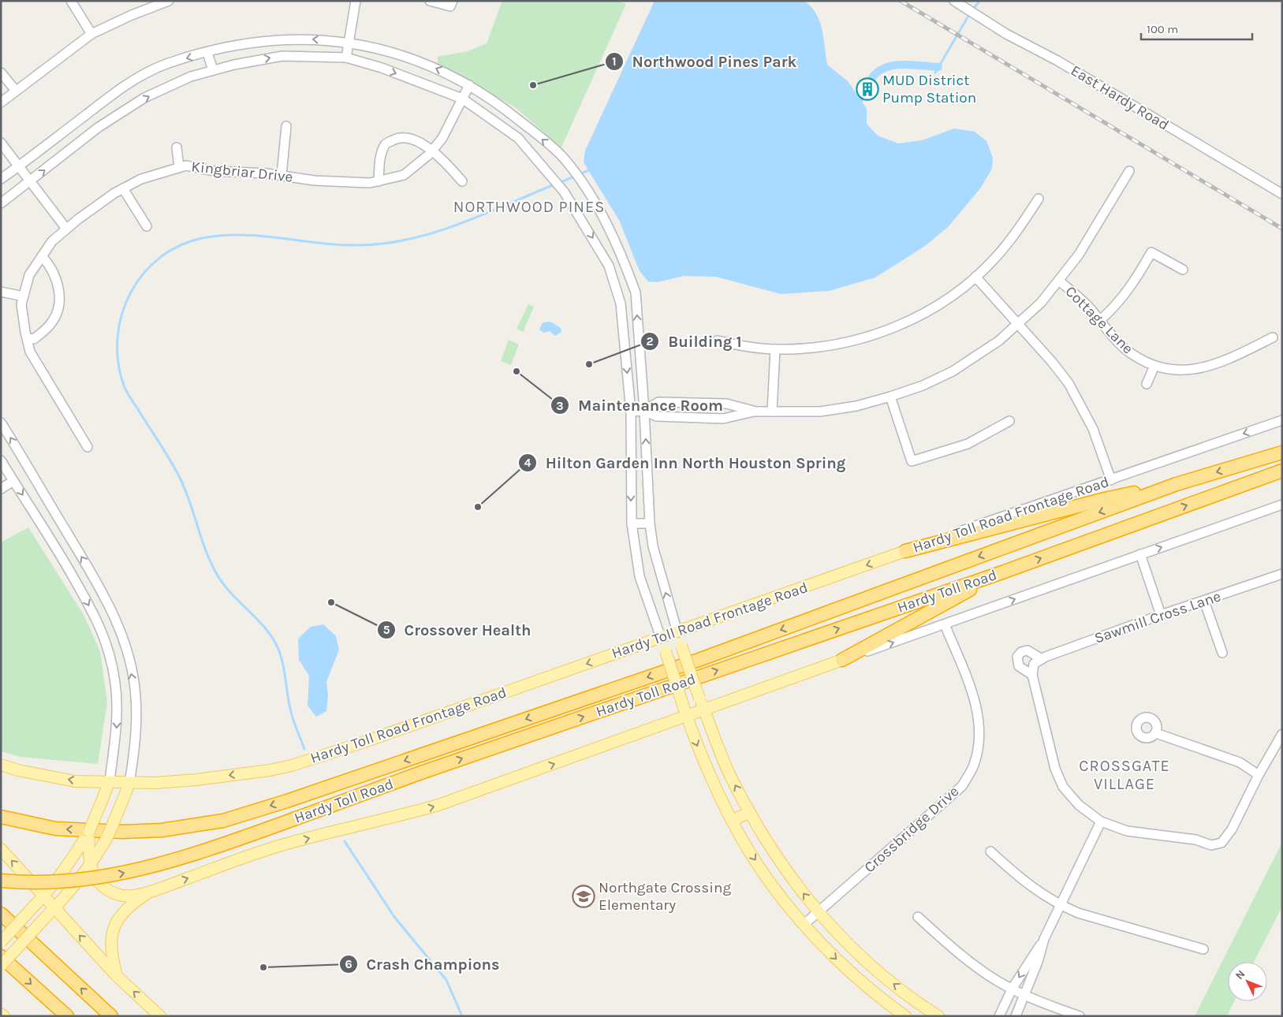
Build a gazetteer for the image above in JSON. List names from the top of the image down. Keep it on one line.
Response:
{"streets":{"highway":["Hardy Toll Road"],"main road":["Hardy Toll Road Frontage Road"],"street":["East Hardy Road","Kingbriar Drive","Cottage Lane","Sawmill Cross Lane","Crossbridge Drive"]},"one_way":["Hardy Toll Road Frontage Road"],"districts":["NORTHWOOD PINES","CROSSGATE VILLAGE"],"places":{"other":["Northwood Pines Park","Building 1","Maintenance Room","Hilton Garden Inn North Houston Spring","Crossover Health","Crash Champions"],"building":["MUD District Pump Station"],"school or university":["Northgate Crossing Elementary"]},"scale_bar":"100 m","north":"top left"}
